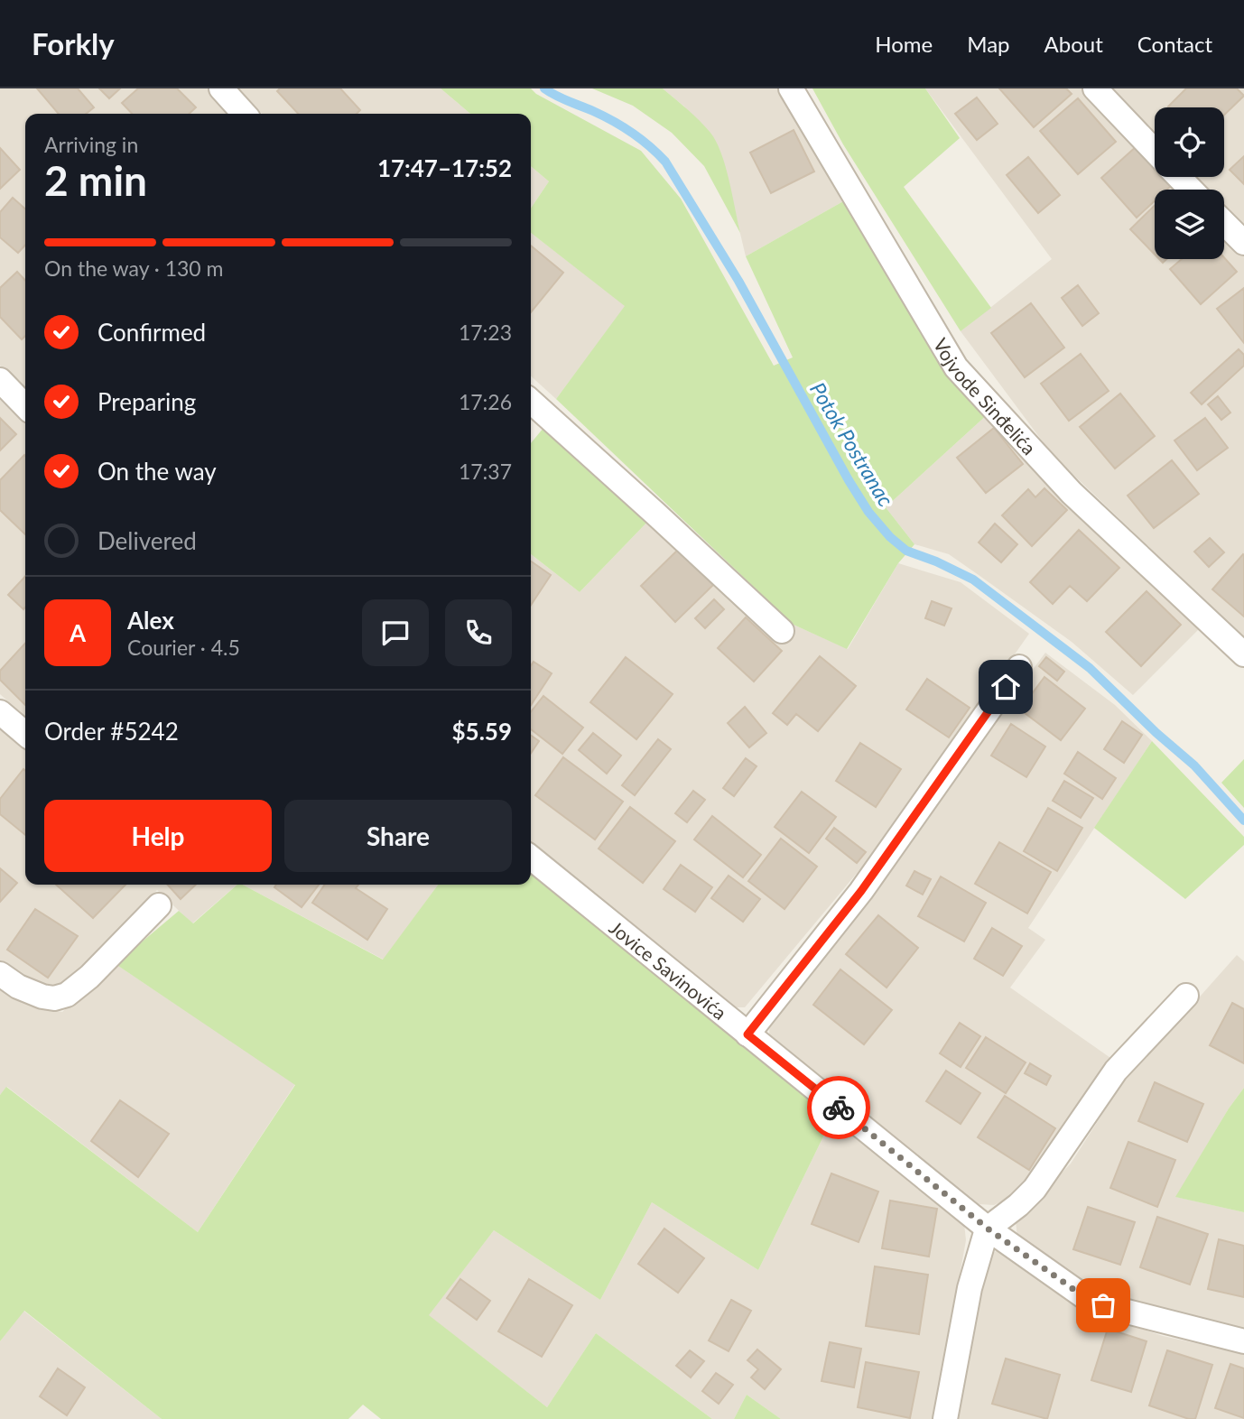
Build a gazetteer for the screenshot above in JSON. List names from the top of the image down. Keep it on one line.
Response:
{"streets":{"street":["Vojvode Sinđelića","Jovice Savinovića"]},"water":["Potok Postranac"],"page":{"header":"Forkly","nav":["Home","Map","About","Contact"],"heading":["2 min","Arriving in","17:47–17:52"],"panel":["Alex","Courier · 4.5","Order #5242","$5.59"],"bar":"On the way · 130 m","list":[["Confirmed","17:23"],["Preparing","17:26"],["On the way","17:37"],"Delivered"],"round":"A","buttons":["Help","Share"]}}
